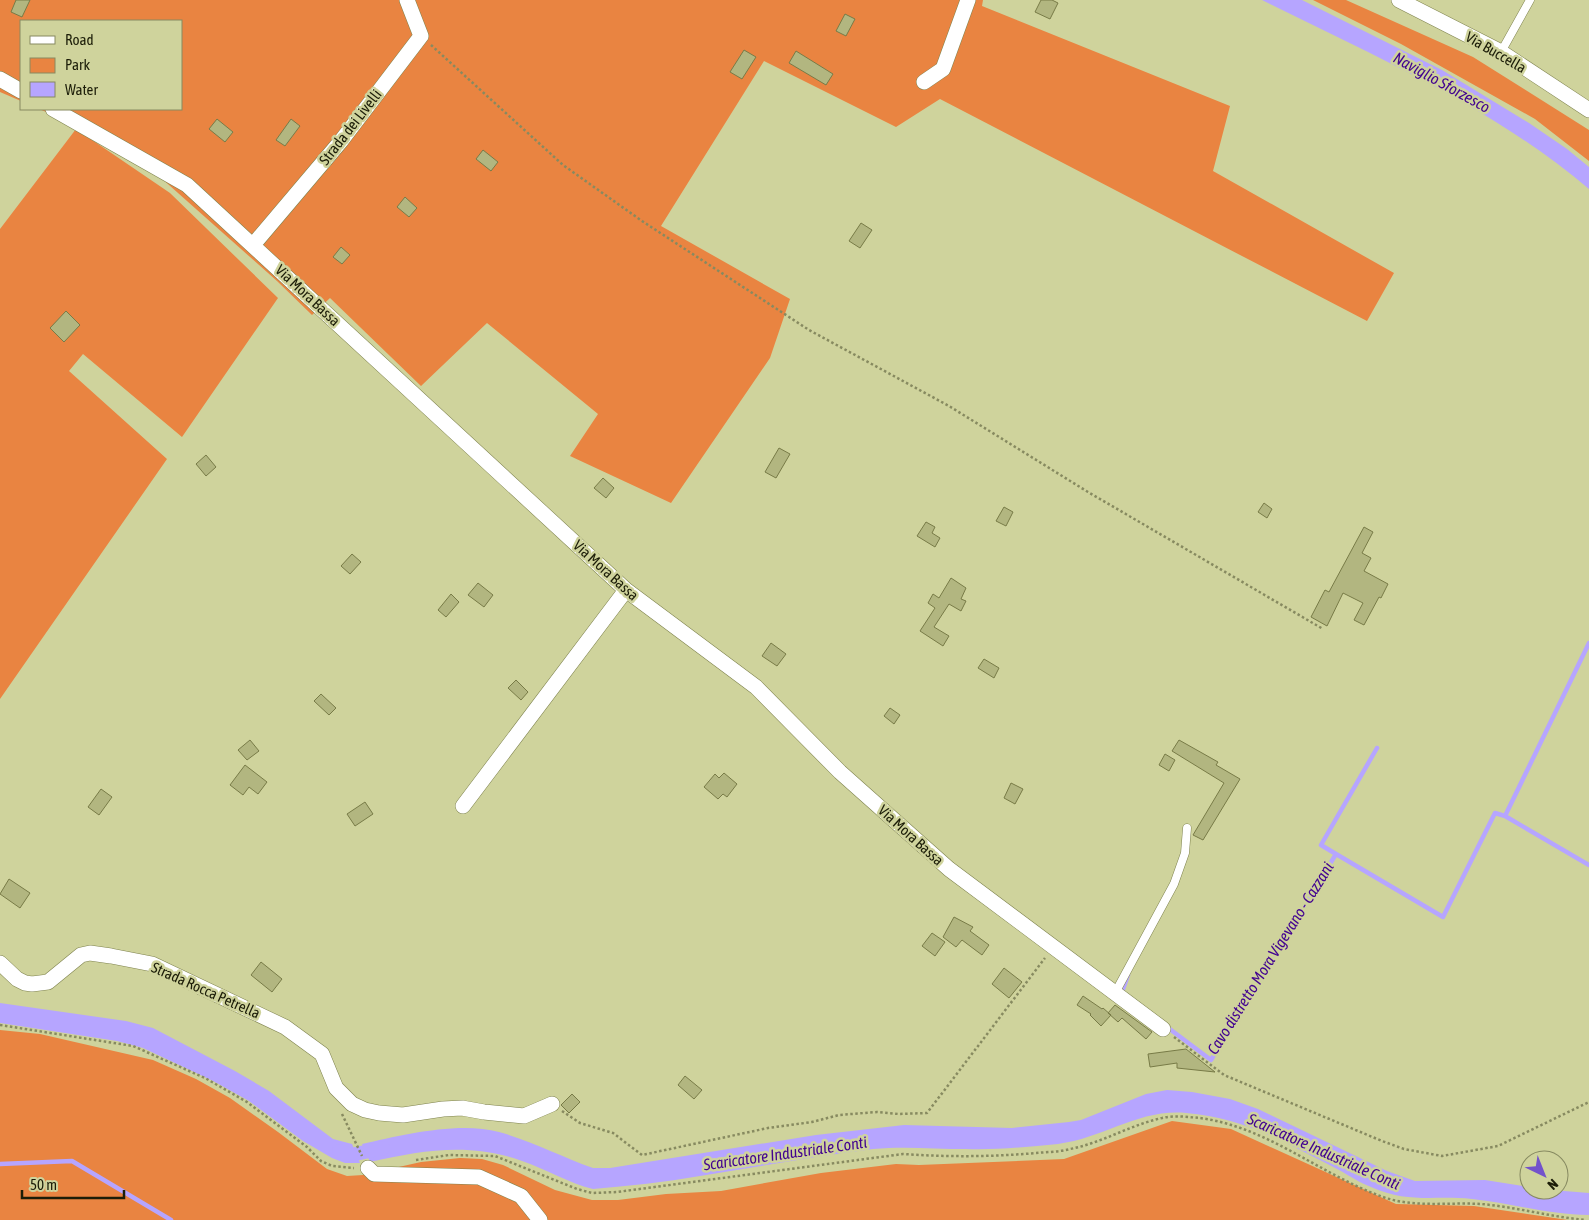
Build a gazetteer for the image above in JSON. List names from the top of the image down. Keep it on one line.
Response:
{"streets":{"street":["Via Buccella","Strada dei Livelli","Via Mora Bassa","Strada Rocca Petrella"]},"crossings":[["Strada dei Livelli","Via Mora Bassa"]],"water":["Naviglio Sforzesco","Cavo distretto Mora Vigevano - Cazzani","Scaricatore Industriale Conti"],"legend":["Road","Park","Water"],"scale_bar":"50 m","north":"bottom right"}
